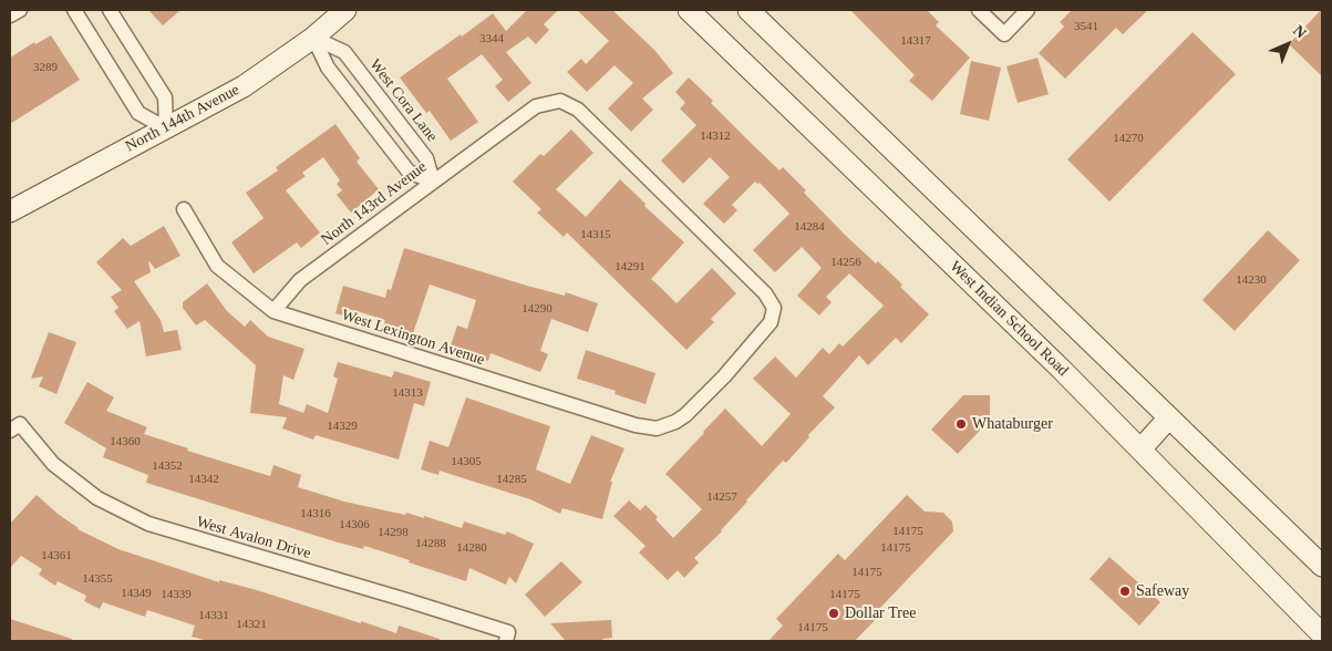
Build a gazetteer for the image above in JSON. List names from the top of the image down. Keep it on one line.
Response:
{"streets":{"main road":["North 144th Avenue","West Indian School Road"],"street":["West Cora Lane","North 143rd Avenue","West Lexington Avenue","West Avalon Drive"]},"crossings":[["West Cora Lane","North 144th Avenue"],["West Cora Lane","North 143rd Avenue"],["North 143rd Avenue","West Lexington Avenue"]],"places":["Whataburger","Safeway","Dollar Tree"],"house_numbers":["3541","3344","14317","3289","14312","14270","14284","14315","14256","14291","14230","14290","14313","14329","14360","14305","14352","14342","14285","14257","14316","14306","14175","14298","14288","14280","14175","14361","14175","14355","14349","14339","14175","14331","14321","14175"],"north":"top right"}
